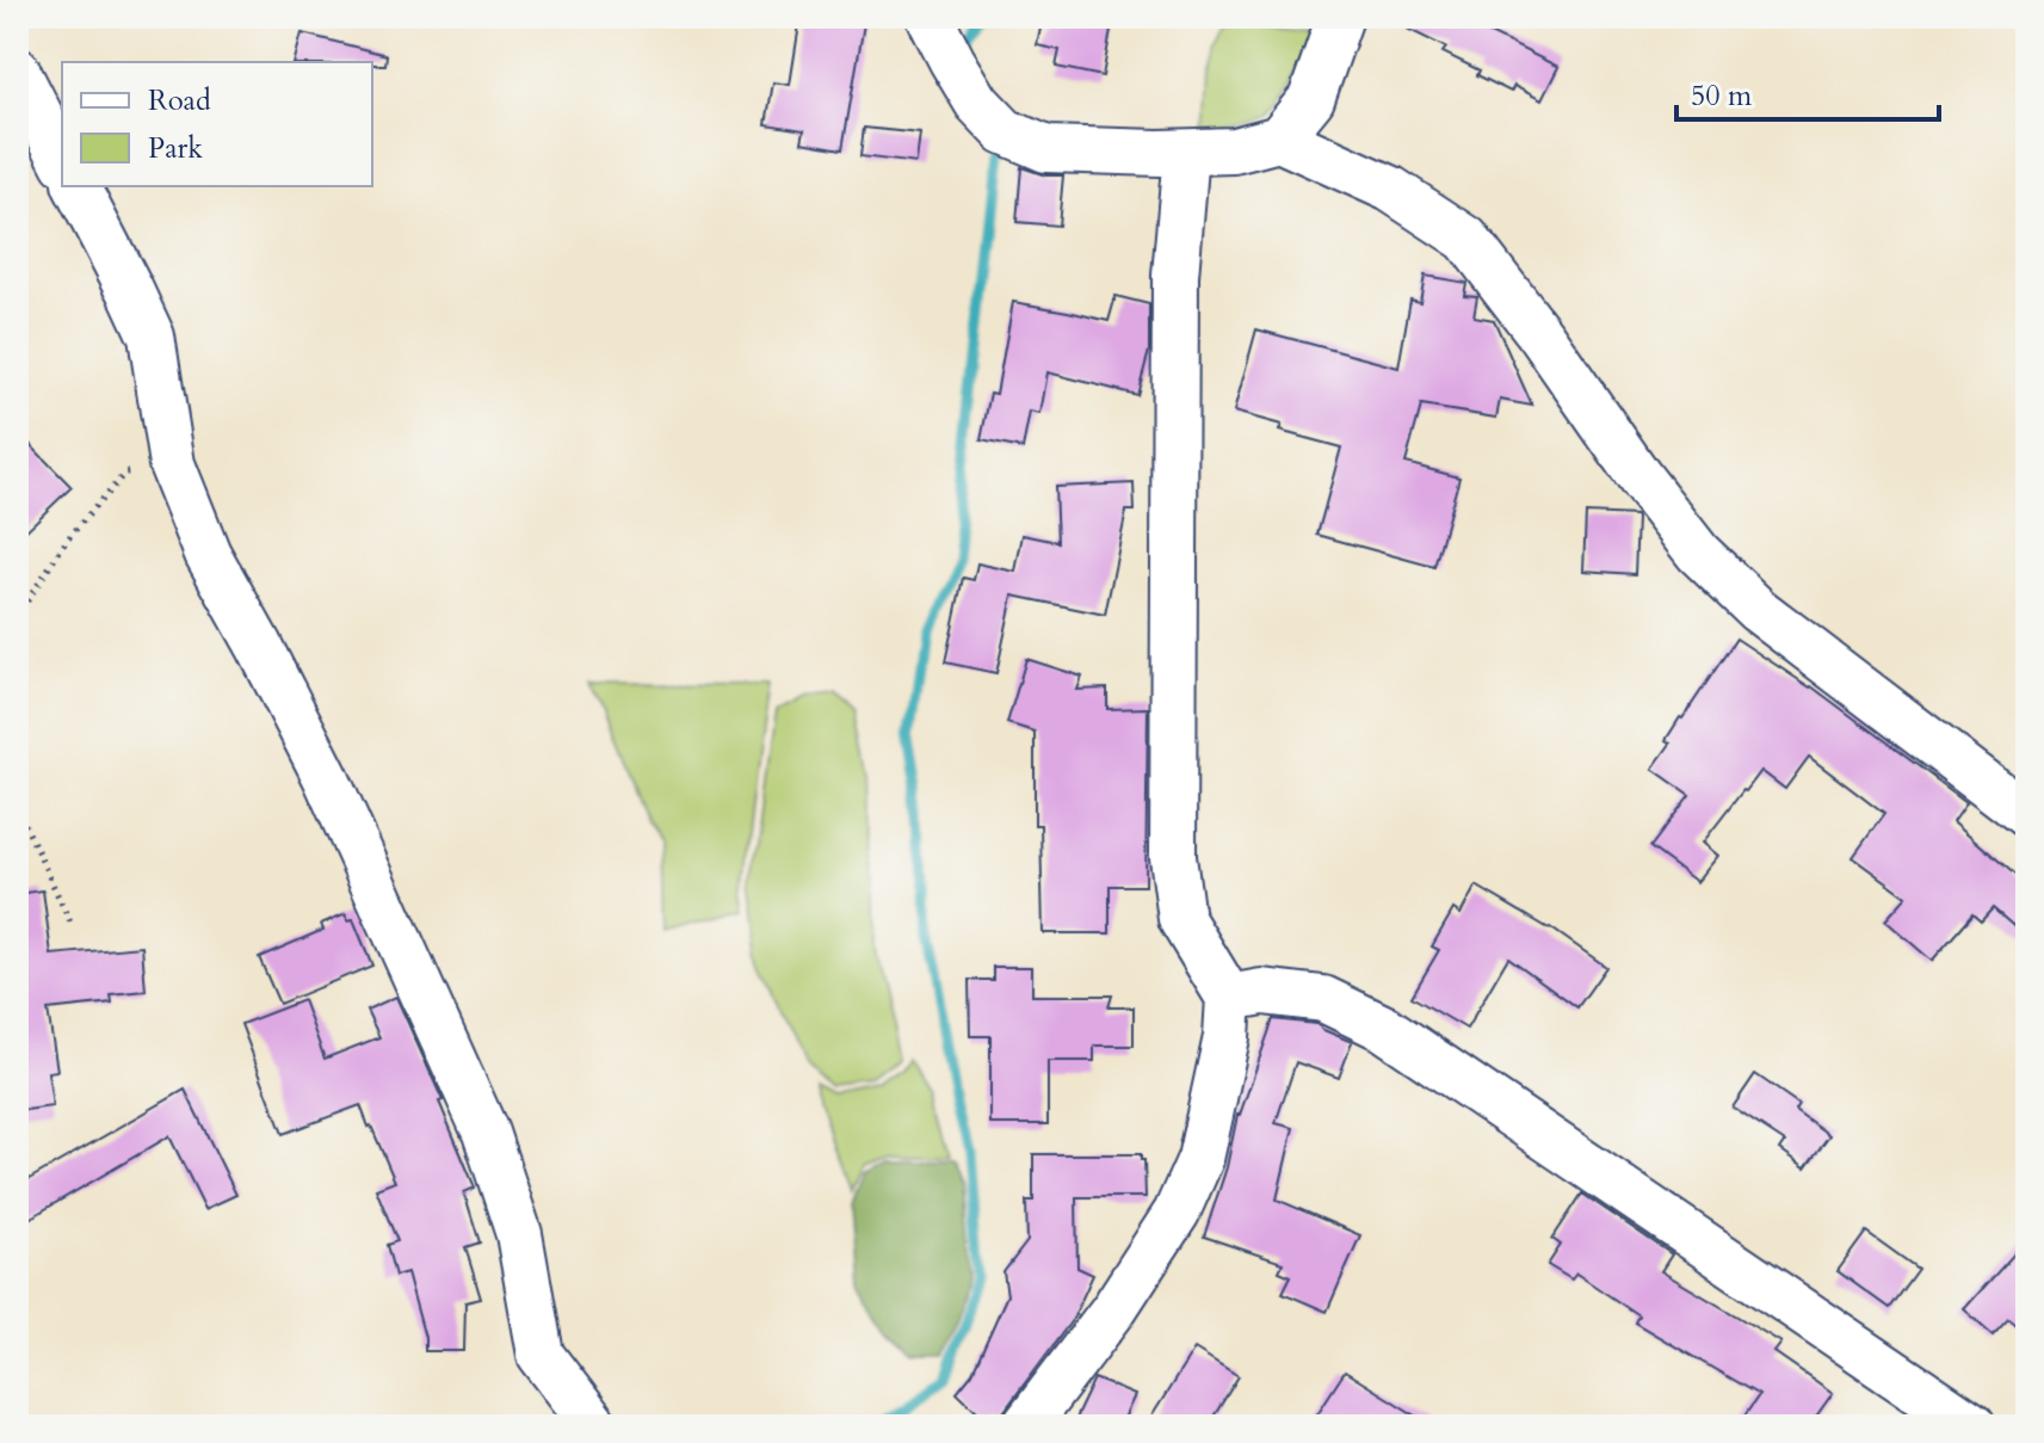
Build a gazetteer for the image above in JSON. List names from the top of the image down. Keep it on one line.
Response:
{"legend":["Road","Park"],"scale_bar":"50 m"}
